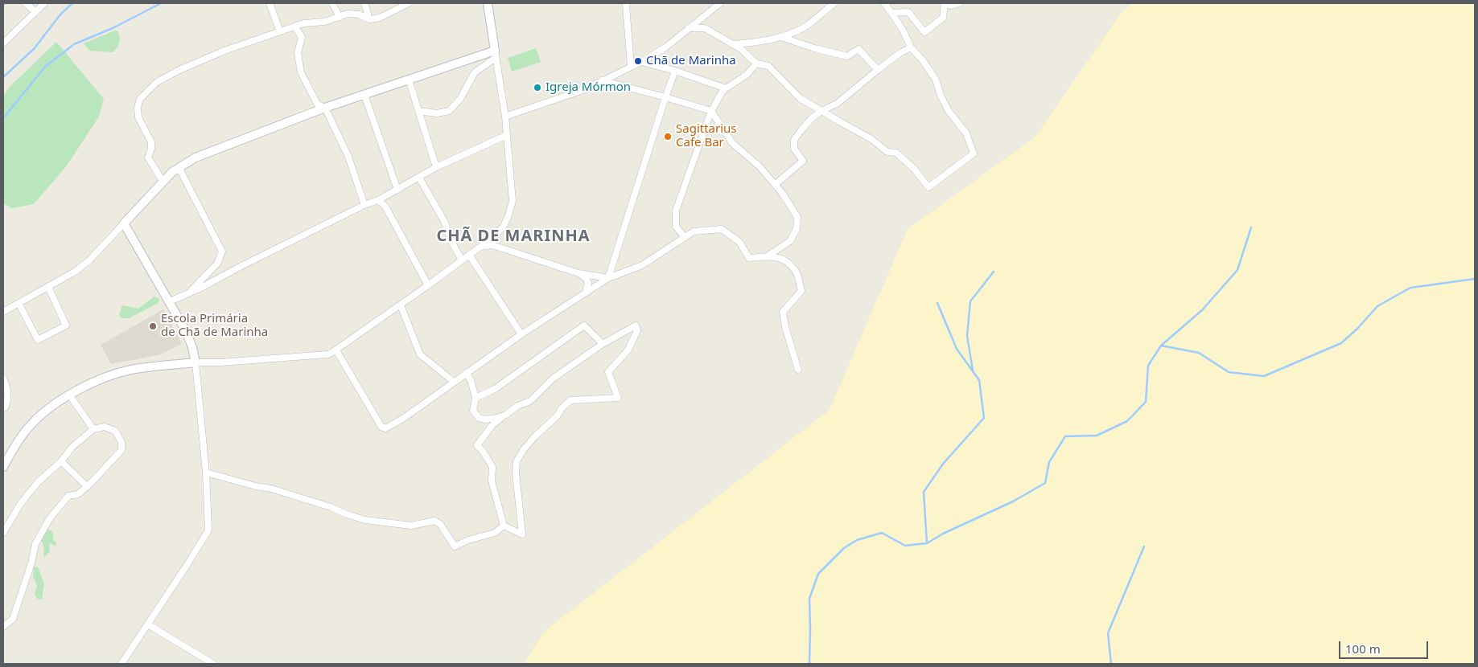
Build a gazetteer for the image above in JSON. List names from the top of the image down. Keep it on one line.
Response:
{"districts":["CHÃ DE MARINHA"],"places":["Chã de Marinha","Igreja Mórmon","Sagittarius Cafe Bar","Escola Primária de Chã de Marinha"],"scale_bar":"100 m"}
